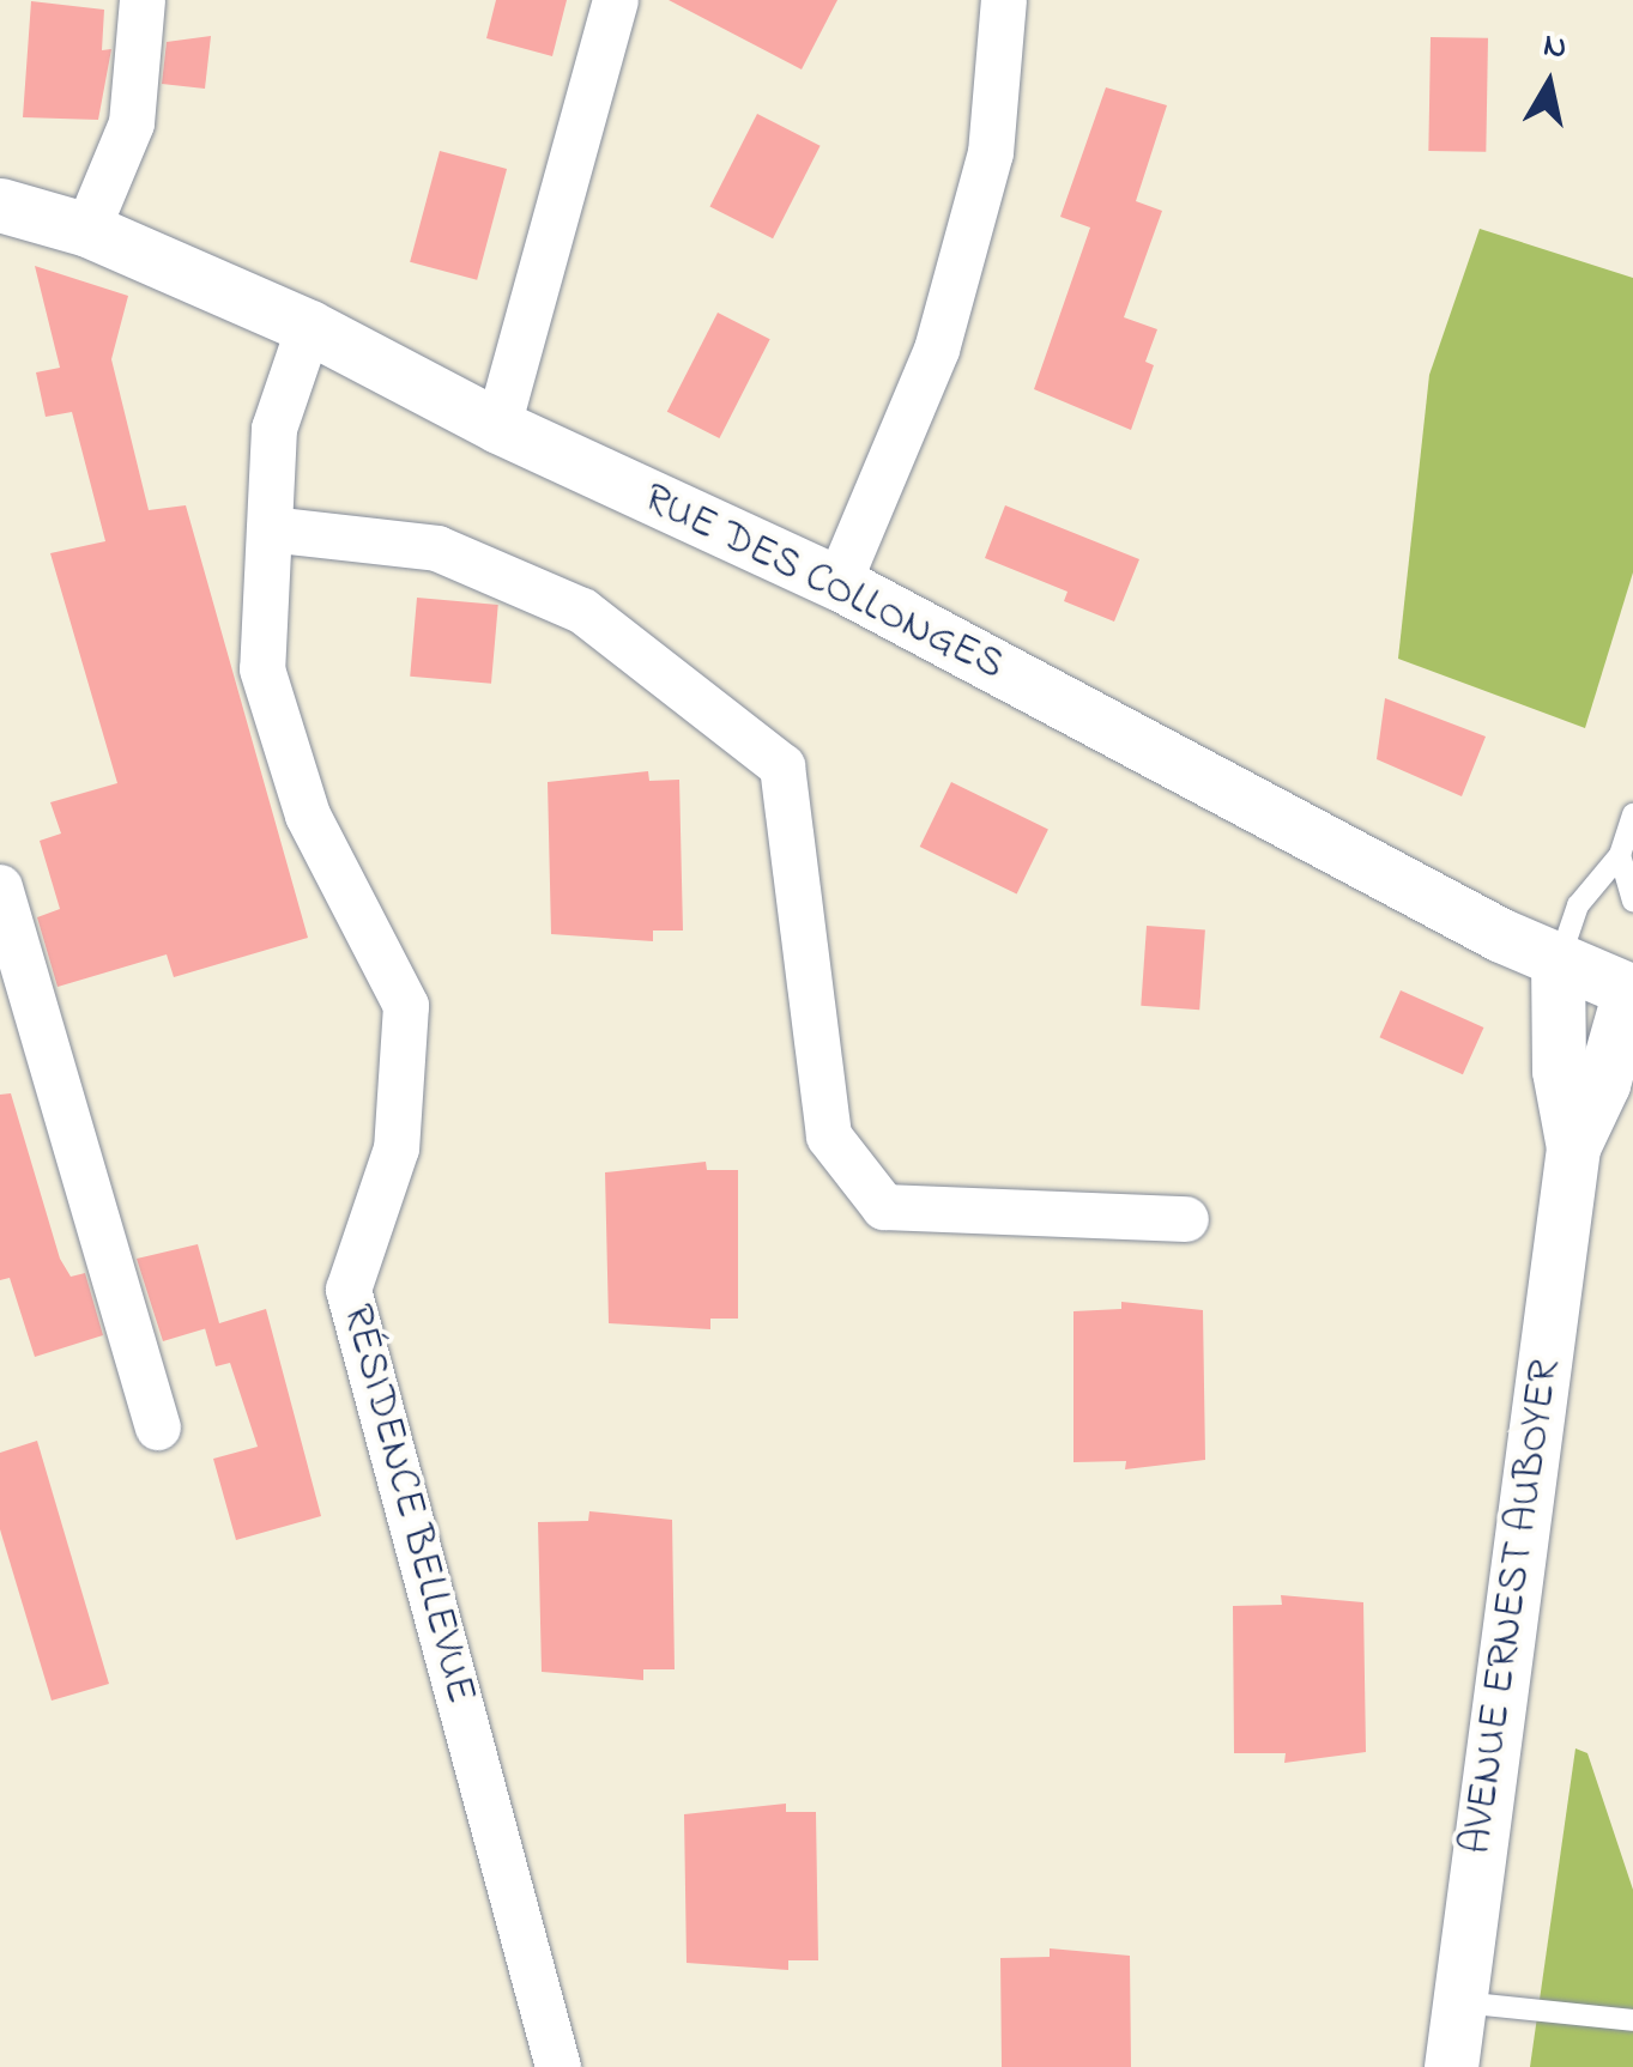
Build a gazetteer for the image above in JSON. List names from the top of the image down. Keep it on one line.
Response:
{"streets":{"street":["RUE DES COLLONGES","RÉSIDENCE BELLEVUE","AVENUE ERNEST AUBOYER"]},"crossings":[["RUE DES COLLONGES","RÉSIDENCE BELLEVUE"],["RUE DES COLLONGES","AVENUE ERNEST AUBOYER"]],"north":"top"}
